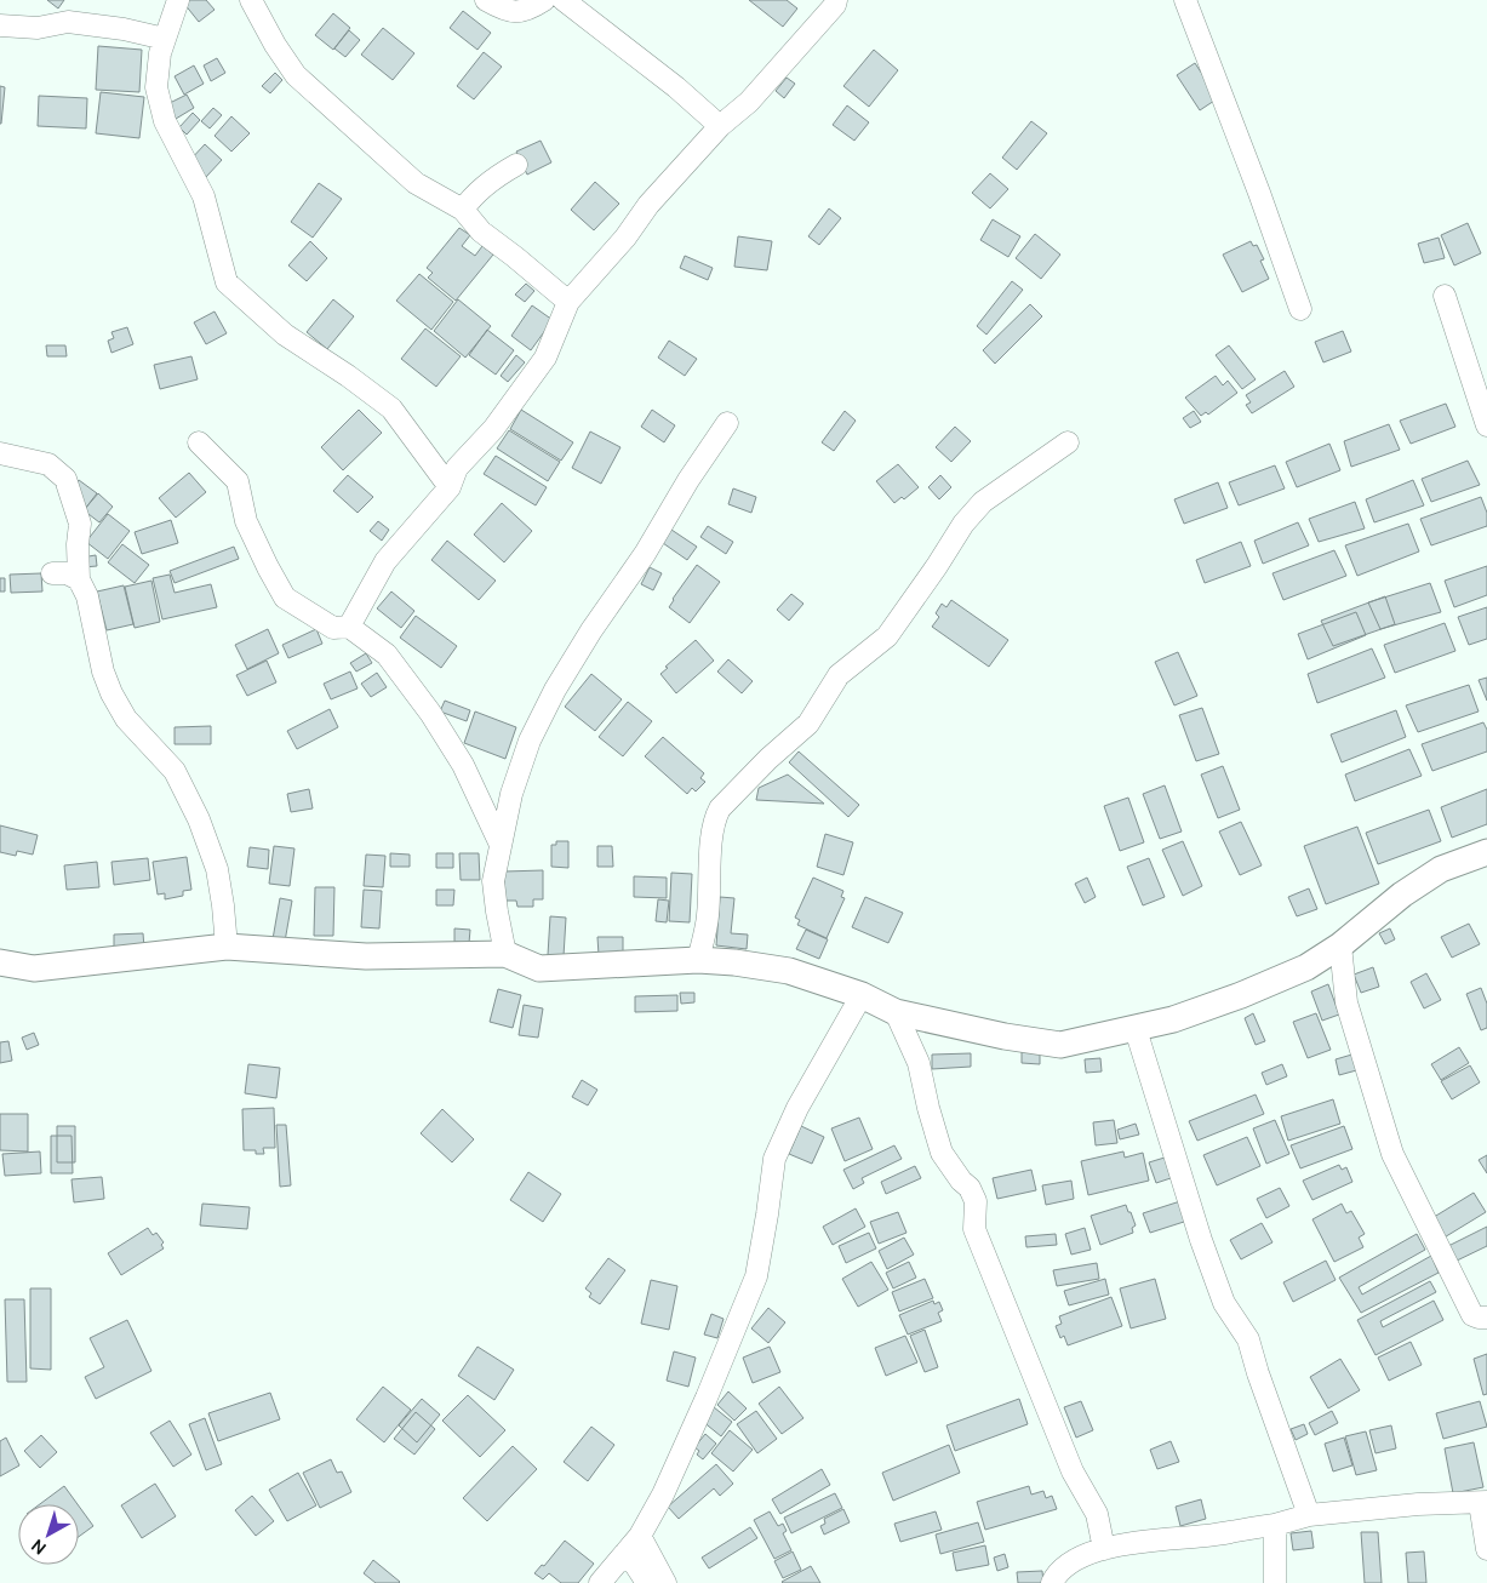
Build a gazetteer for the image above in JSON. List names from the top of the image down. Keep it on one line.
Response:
{"north":"bottom left"}
